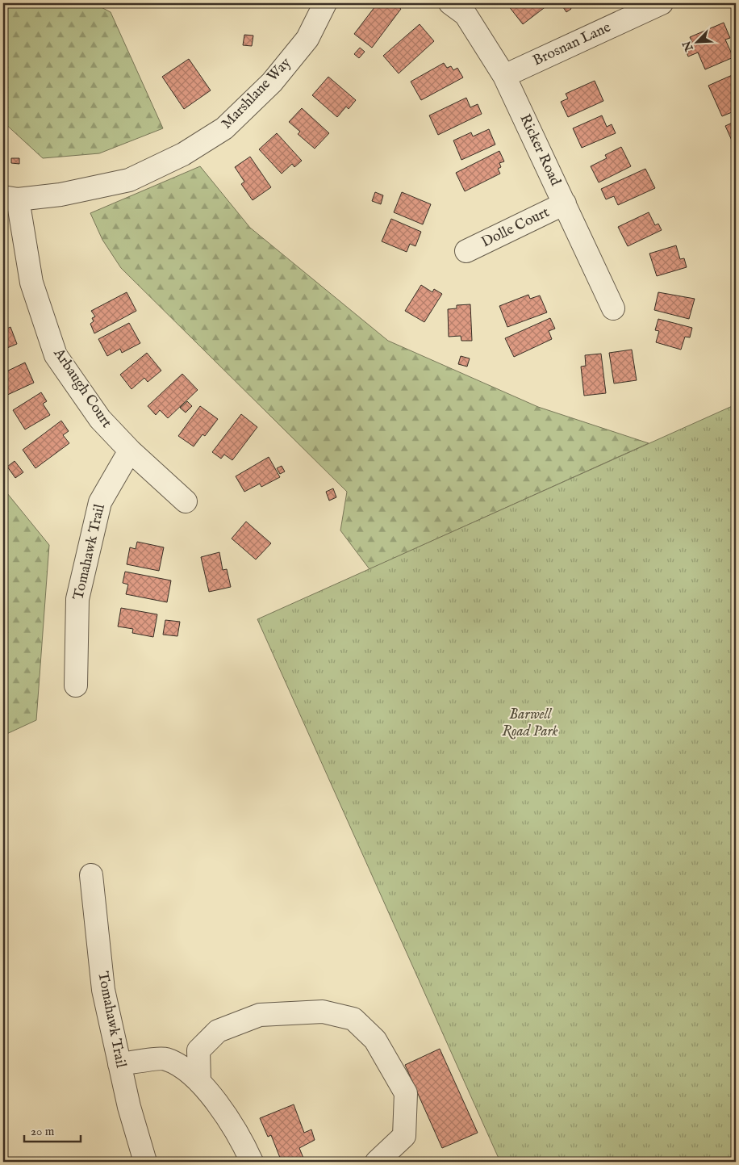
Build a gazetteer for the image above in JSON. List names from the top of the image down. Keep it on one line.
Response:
{"streets":{"street":["Brosnan Lane","Marshlane Way","Ricker Road","Dolle Court","Arbaugh Court","Tomahawk Trail"]},"crossings":[["Brosnan Lane","Ricker Road"],["Marshlane Way","Arbaugh Court"],["Ricker Road","Dolle Court"],["Arbaugh Court","Tomahawk Trail"]],"parks":["Barwell Road Park"],"scale_bar":"20 m","north":"bottom left"}
